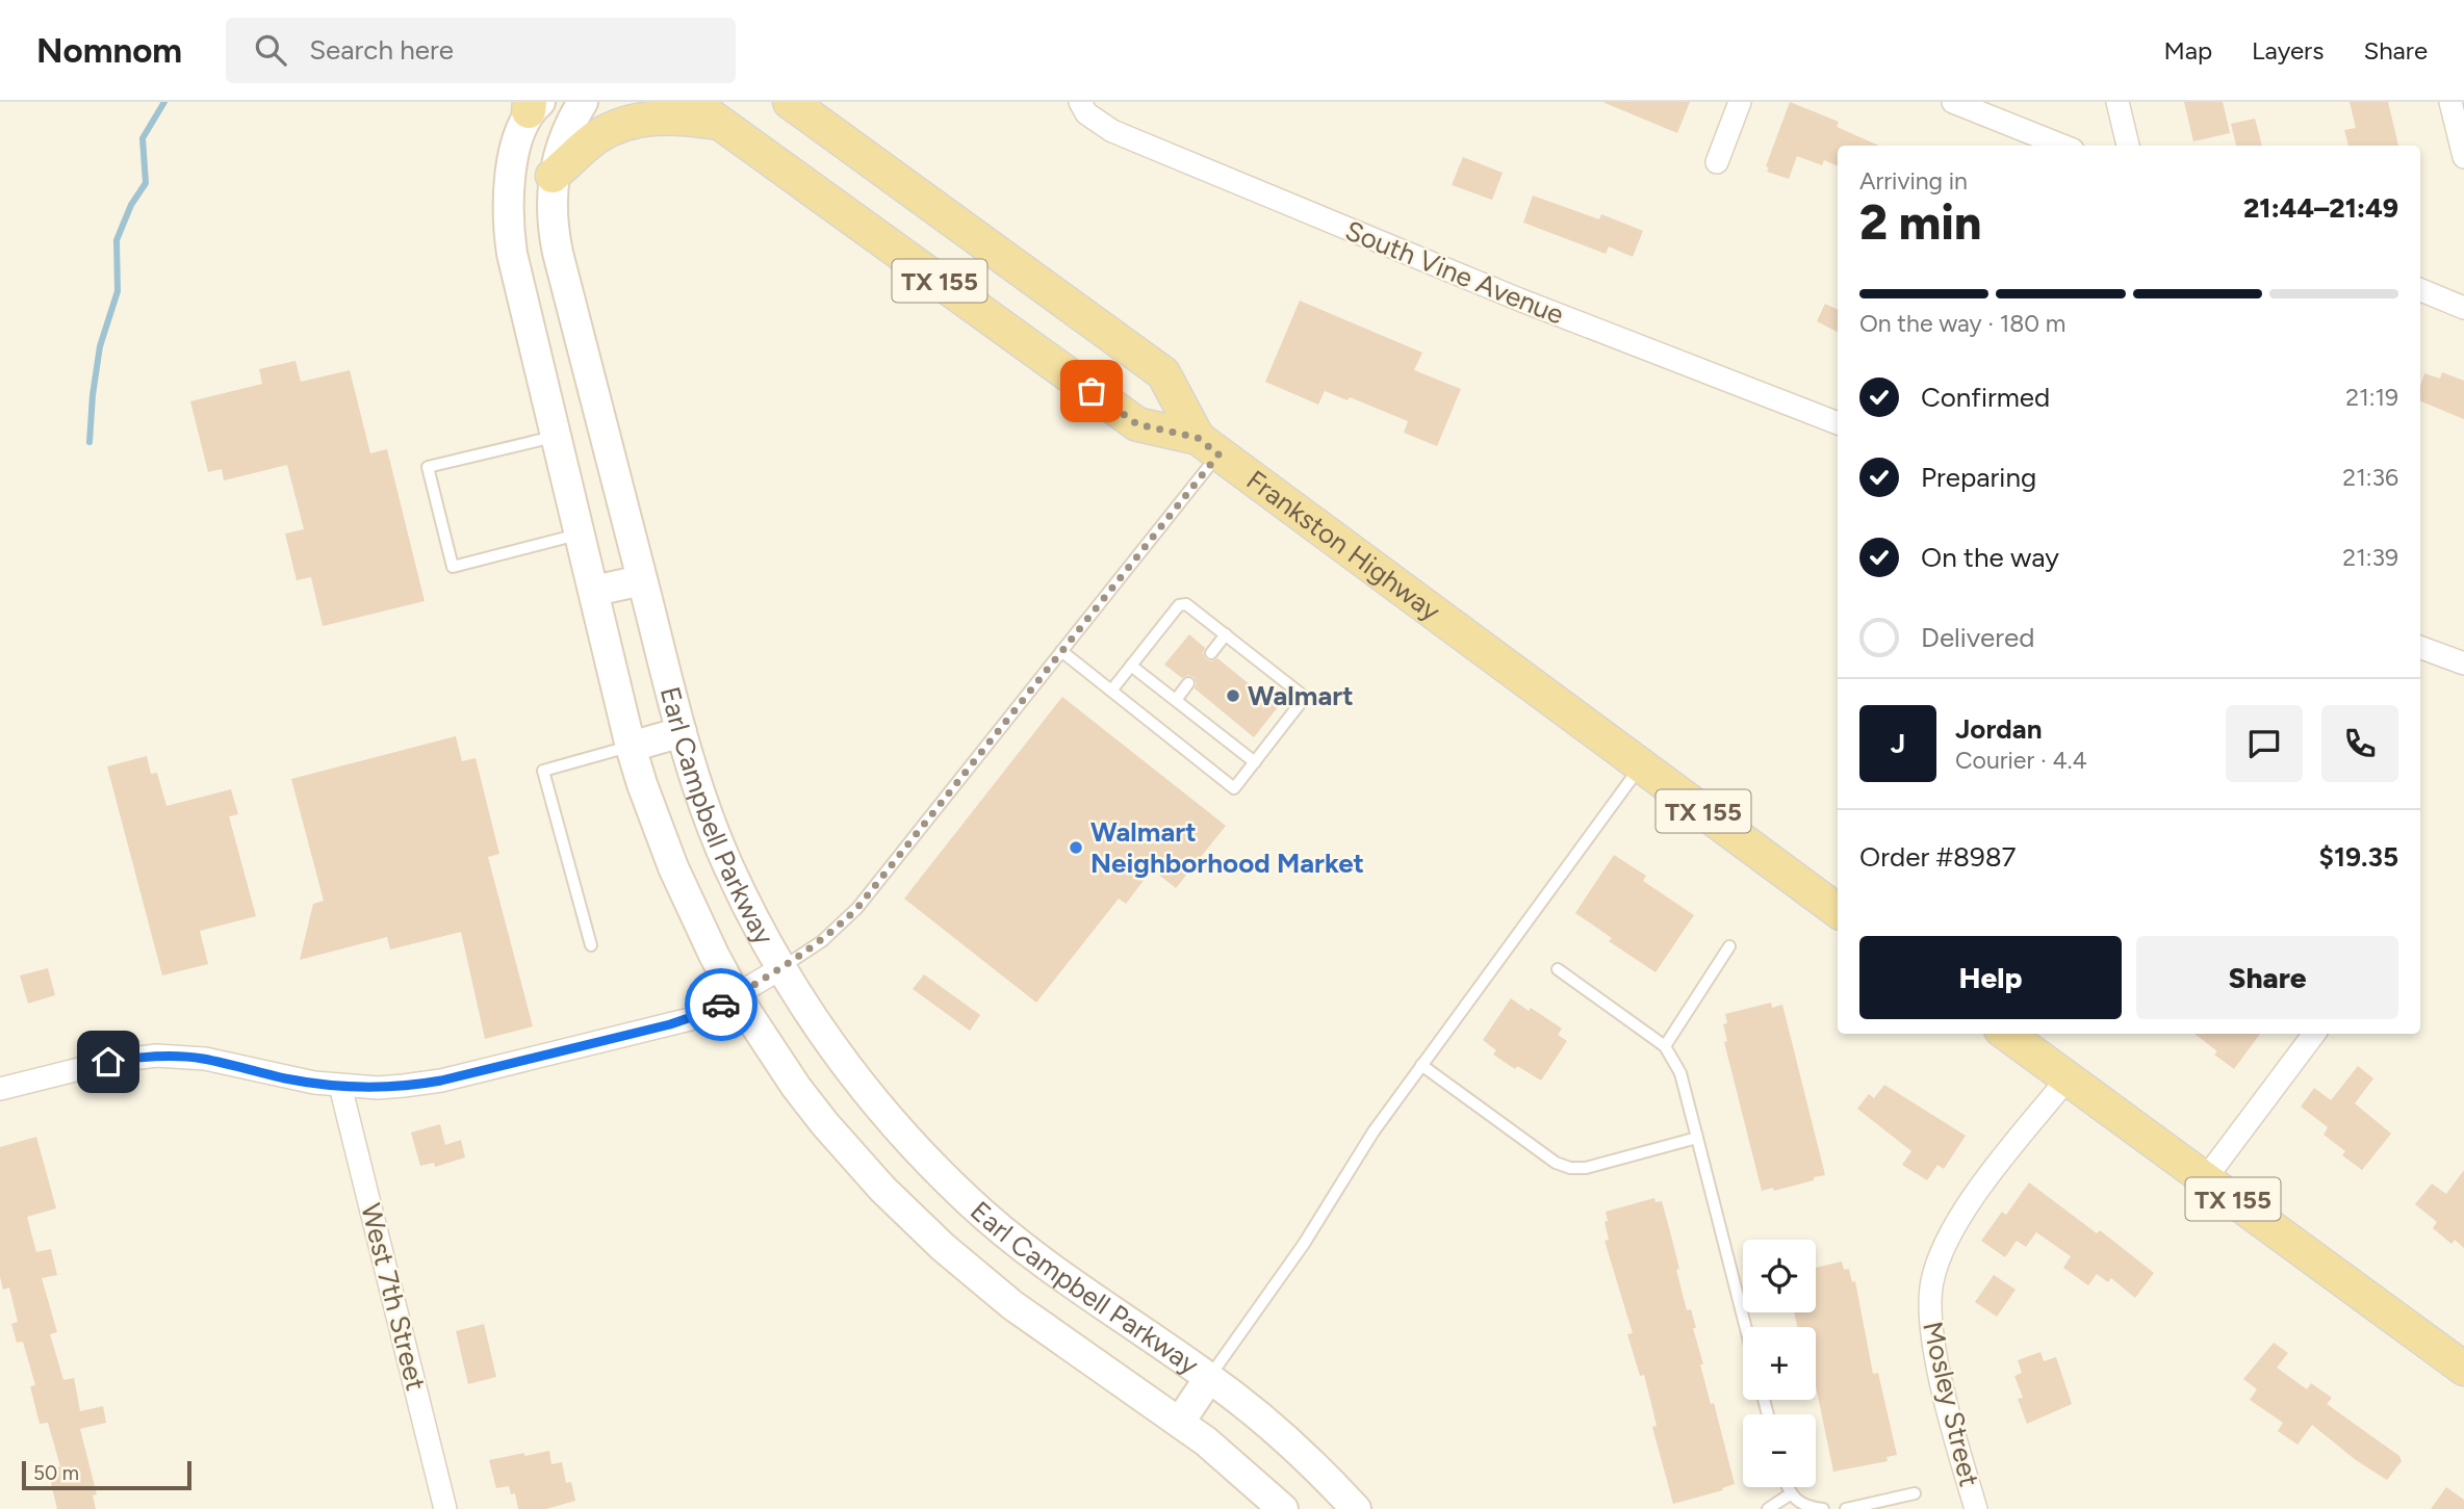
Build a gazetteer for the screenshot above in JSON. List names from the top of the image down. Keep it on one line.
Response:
{"streets":{"main road":["TX 155","Frankston Highway","Earl Campbell Parkway"],"street":["South Vine Avenue","West 7th Street","Mosley Street"]},"crossings":[["TX 155","Frankston Highway"],["TX 155","Mosley Street"]],"places":["Walmart","Walmart Neighborhood Market"],"scale_bar":"50 m","page":{"header":"Nomnom","search":"Search here","nav":["Map","Layers","Share"],"heading":["2 min","Arriving in","21:44–21:49"],"panel":["Jordan","Courier · 4.4","Order #8987","$19.35"],"bar":"On the way · 180 m","list":[["Confirmed","21:19"],["Preparing","21:36"],["On the way","21:39"],"Delivered"],"round":"J","buttons":["Help","Share"],"map_buttons":["+","−"],"scale":"50 m"}}
